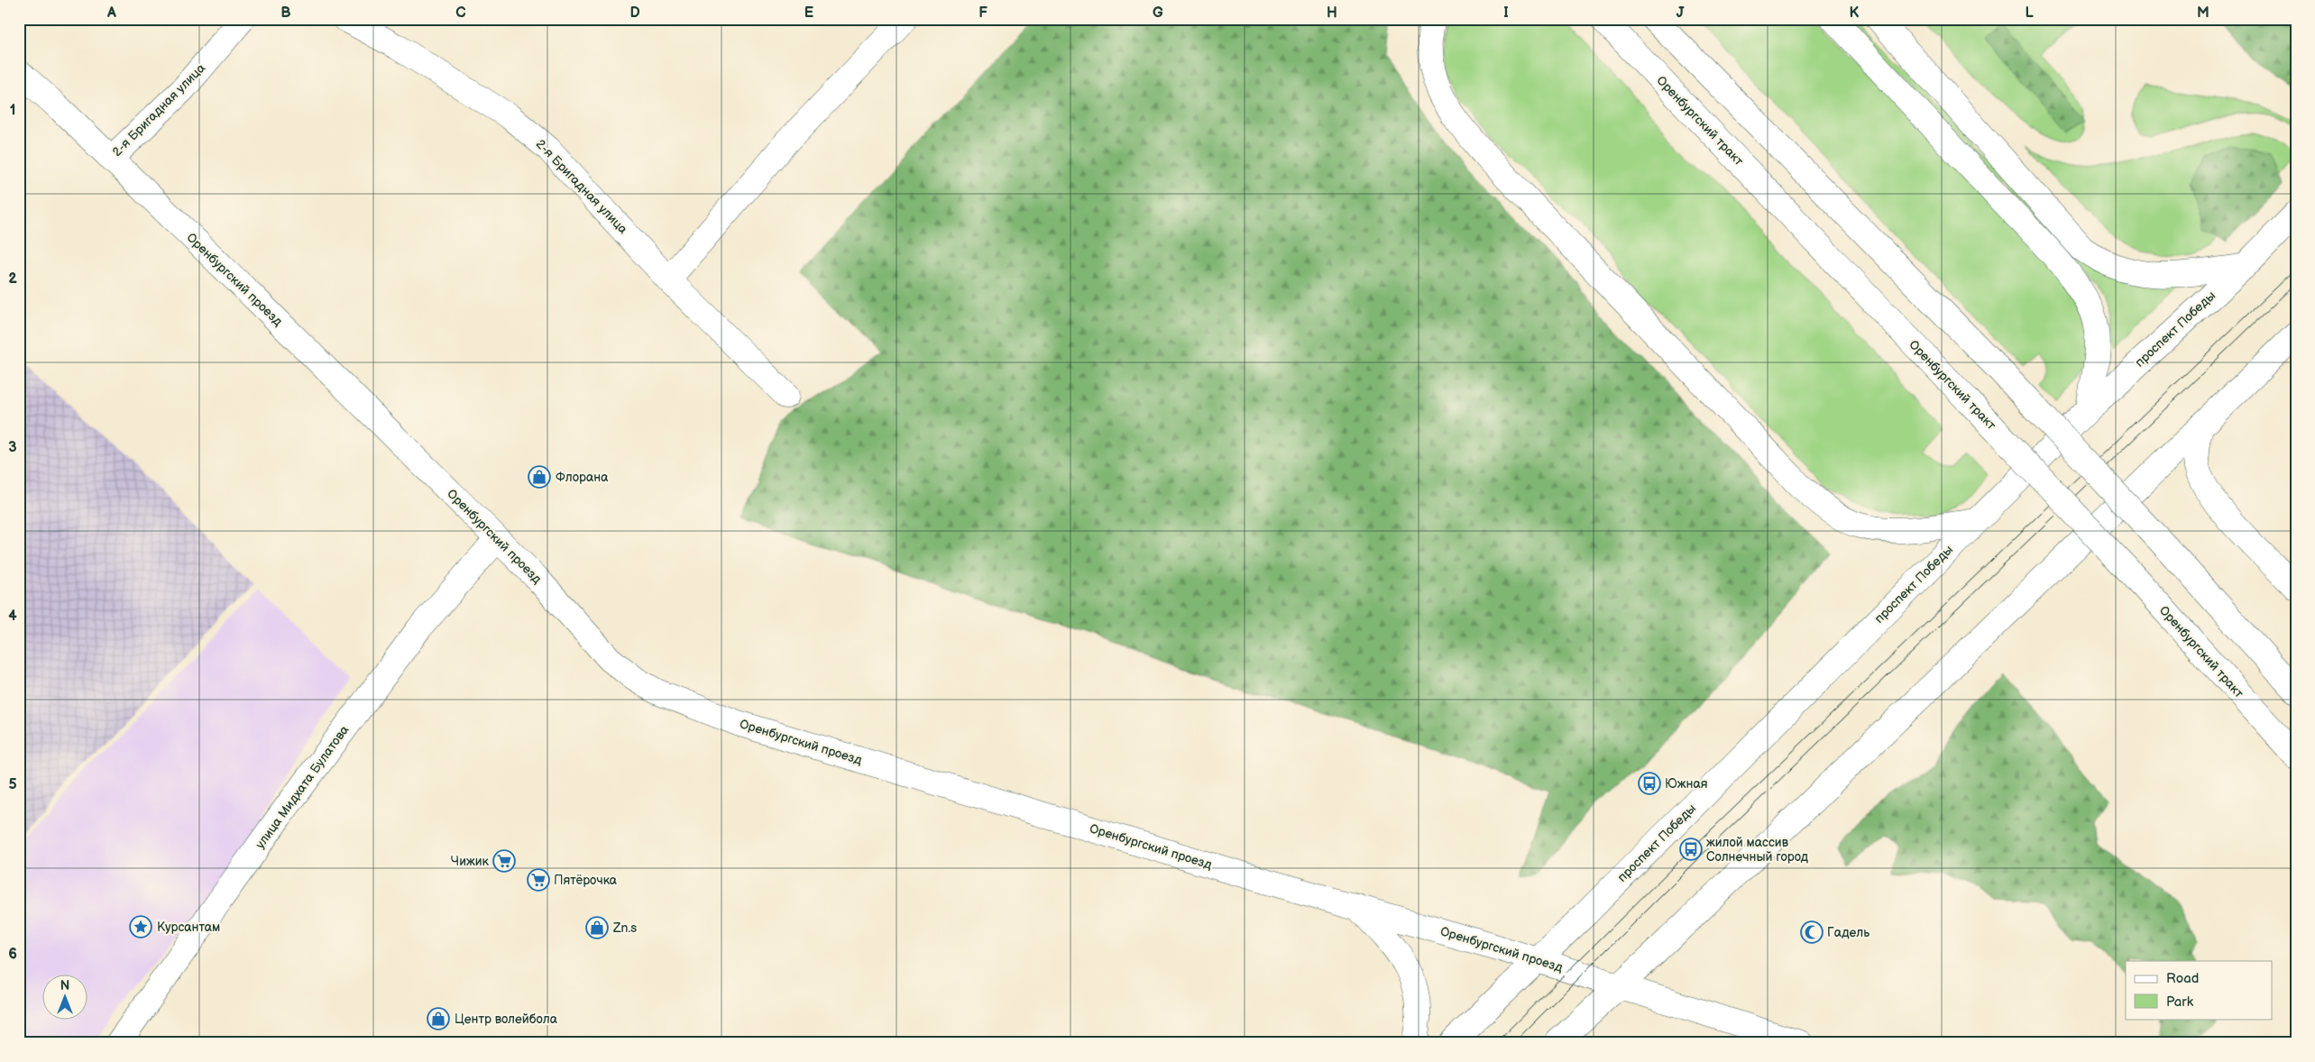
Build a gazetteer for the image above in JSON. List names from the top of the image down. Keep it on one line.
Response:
{"streets":{"main road":["2-я Бригадная улица","Оренбургский тракт","Оренбургский проезд","проспект Победы","улица Мидхата Булатова"]},"crossings":[["2-я Бригадная улица","Оренбургский проезд"],["Оренбургский проезд","проспект Победы"],["Оренбургский проезд","улица Мидхата Булатова"]],"places":{"shop":["Флорана","Zn.s","Центр волейбола"],"bus stop":["Южная","жилой массив Солнечный город"],"supermarket":["Чижик","Пятёрочка"],"place":["Курсантам"],"mosque":["Гадель"]},"legend":["Road","Park"],"north":"top","grid":{"columns":["A","B","C","D","E","F","G","H","I","J","K","L","M"],"rows":["1","2","3","4","5","6"]}}
